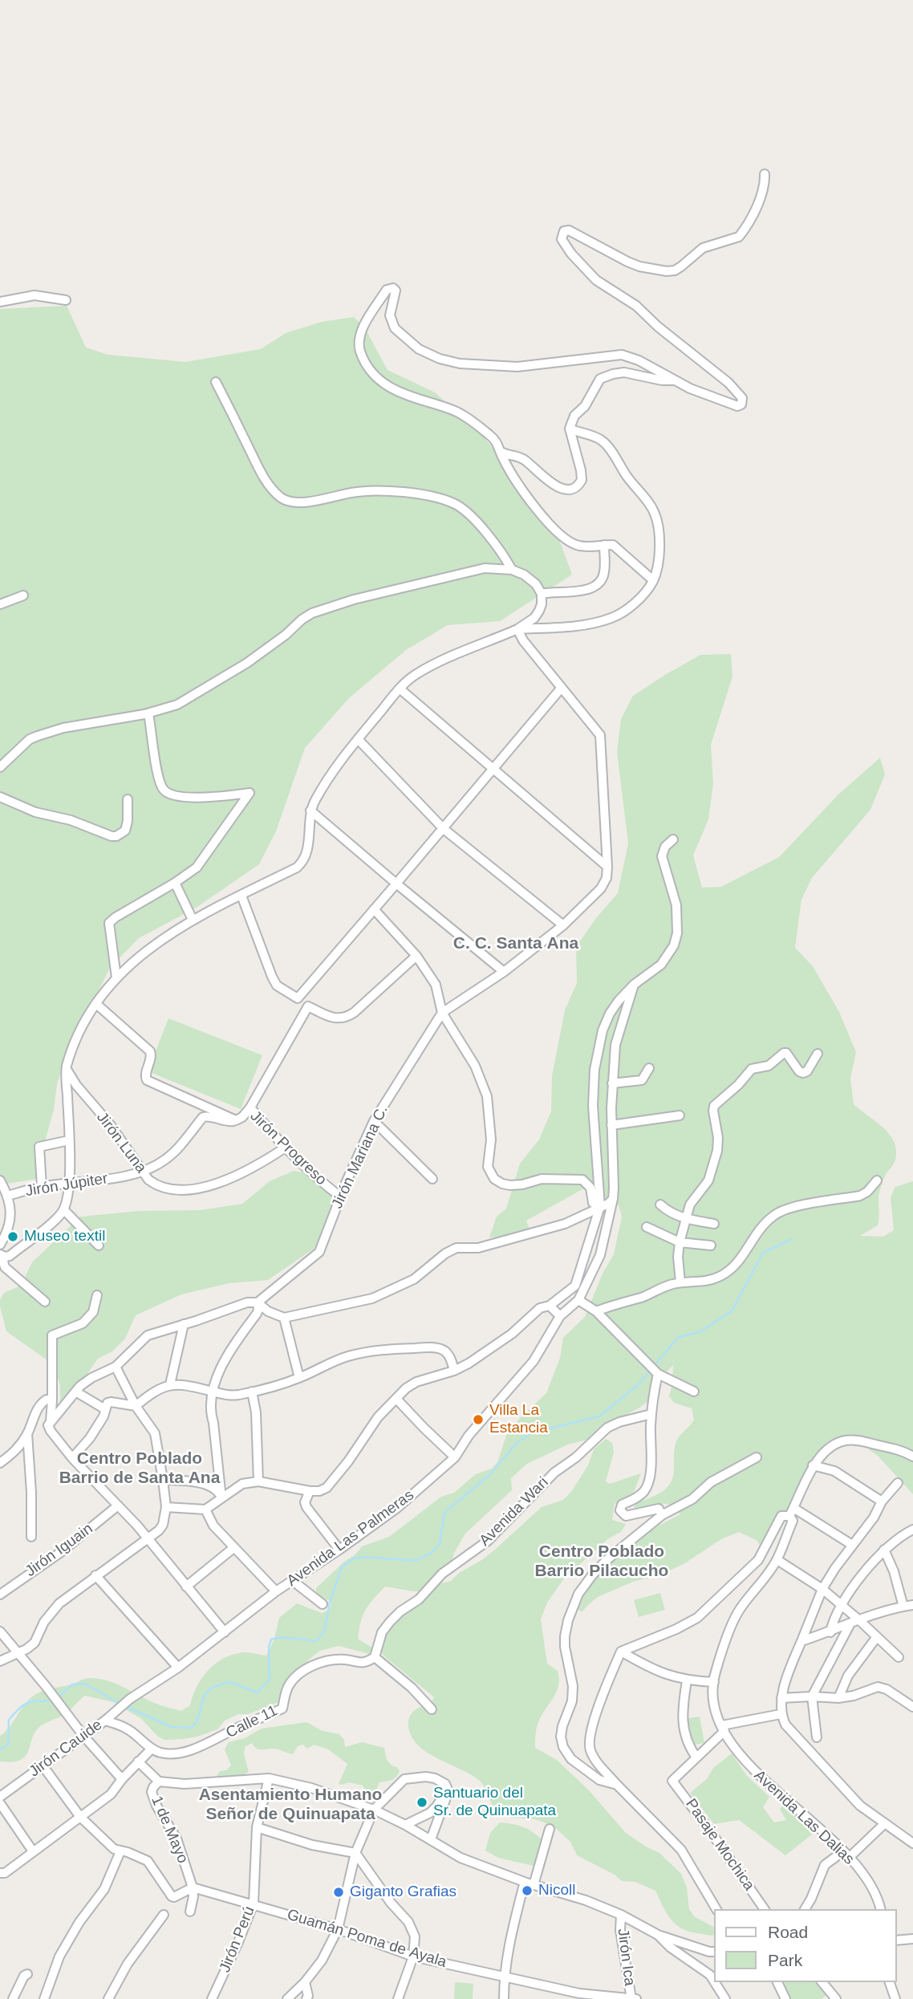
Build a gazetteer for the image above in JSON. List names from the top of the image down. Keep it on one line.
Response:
{"streets":{"street":["Jirón Luna","Jirón Progreso","Jirón Mariana C.","Jirón Júpiter","Avenida Wari","Avenida Las Palmeras","Jirón Iguain","Calle 11","Jirón Cauide","Avenida Las Dalias","1 de Mayo","Pasaje Mochica","Guamán Poma de Ayala","Jirón Perú","Jirón Ica"]},"crossings":[["Jirón Luna","Jirón Progreso"],["Jirón Luna","Jirón Júpiter"],["Jirón Progreso","Jirón Mariana C."],["Jirón Progreso","Jirón Júpiter"],["Avenida Wari","Calle 11"],["Avenida Las Palmeras","Jirón Cauide"],["1 de Mayo","Guamán Poma de Ayala"],["Guamán Poma de Ayala","Jirón Perú"],["Guamán Poma de Ayala","Jirón Ica"]],"districts":["C. C. Santa Ana","Centro Poblado Barrio de Santa Ana","Centro Poblado Barrio Pilacucho","Asentamiento Humano Señor de Quinuapata"],"places":["Museo textil","Villa La Estancia","Santuario del Sr. de Quinuapata","Nicoll","Giganto Grafias"],"legend":["Road","Park"]}
